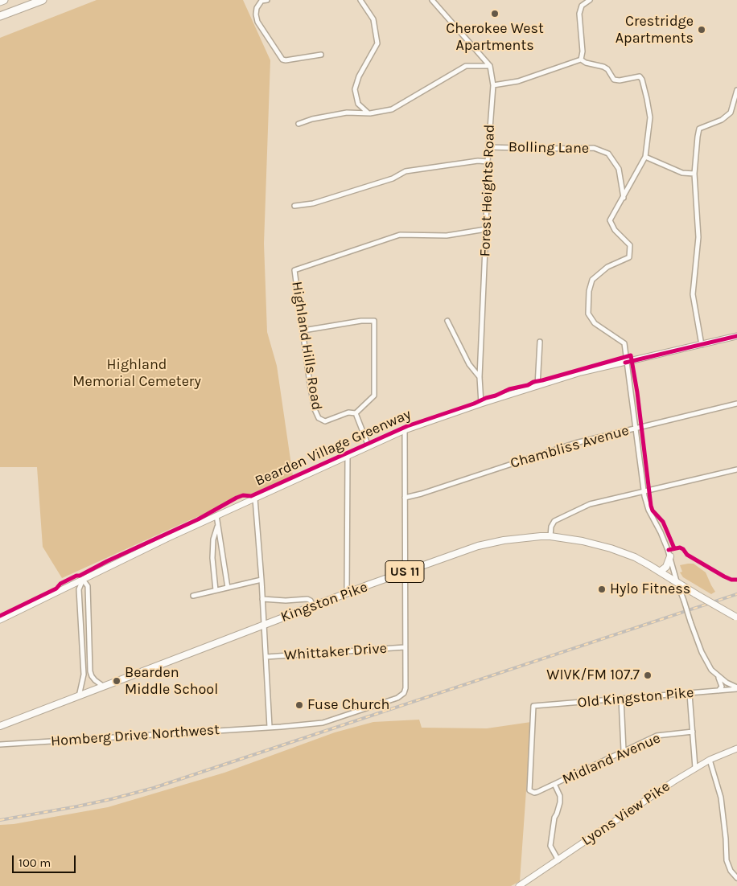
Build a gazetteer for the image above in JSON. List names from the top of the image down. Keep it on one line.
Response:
{"streets":{"main road":["US 11","Kingston Pike"],"street":["Bolling Lane","Forest Heights Road","Highland Hills Road","Chambliss Avenue","Whittaker Drive","Old Kingston Pike","Homberg Drive Northwest","Midland Avenue","Lyons View Pike"],"cycle path":["Bearden Village Greenway"]},"crossings":[["Bolling Lane","Forest Heights Road"],["Forest Heights Road","Highland Hills Road"],["Chambliss Avenue","Homberg Drive Northwest"],["Kingston Pike","Homberg Drive Northwest"],["Whittaker Drive","Homberg Drive Northwest"],["Old Kingston Pike","Midland Avenue"]],"parks":["Highland Memorial Cemetery"],"places":["Cherokee West Apartments","Crestridge Apartments","Hylo Fitness","WIVK/FM 107.7","Bearden Middle School","Fuse Church"],"scale_bar":"100 m"}
